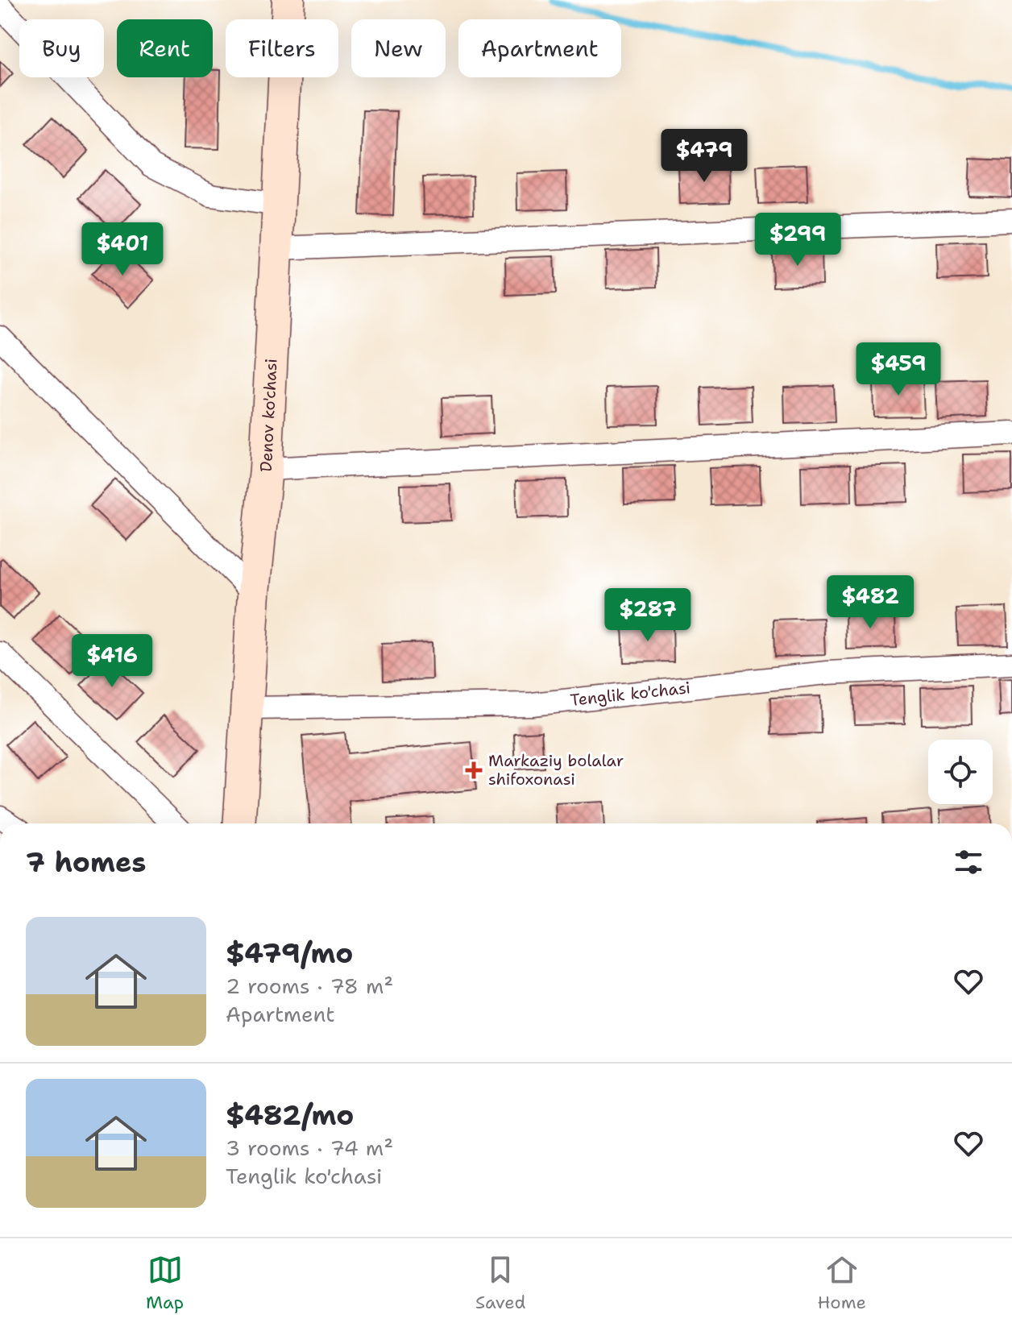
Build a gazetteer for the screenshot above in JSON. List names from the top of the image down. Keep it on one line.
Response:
{"streets":{"street":["Denov ko'chasi","Tenglik ko'chasi"]},"crossings":[["Denov ko'chasi","Tenglik ko'chasi"]],"places":{"health":["Markaziy bolalar shifoxonasi"]},"page":{"chip":["Buy","Rent","Filters","New","Apartment"],"price":["$479","$299","$401","$459","$482","$287","$416"],"heading":"7 homes","list":[{"name":"$479/mo","note":"2 rooms · 78 m² · Apartment"},{"name":"$482/mo","note":"3 rooms · 74 m² · Tenglik ko'chasi"}],"tabs":["Map","Saved","Home"]}}
